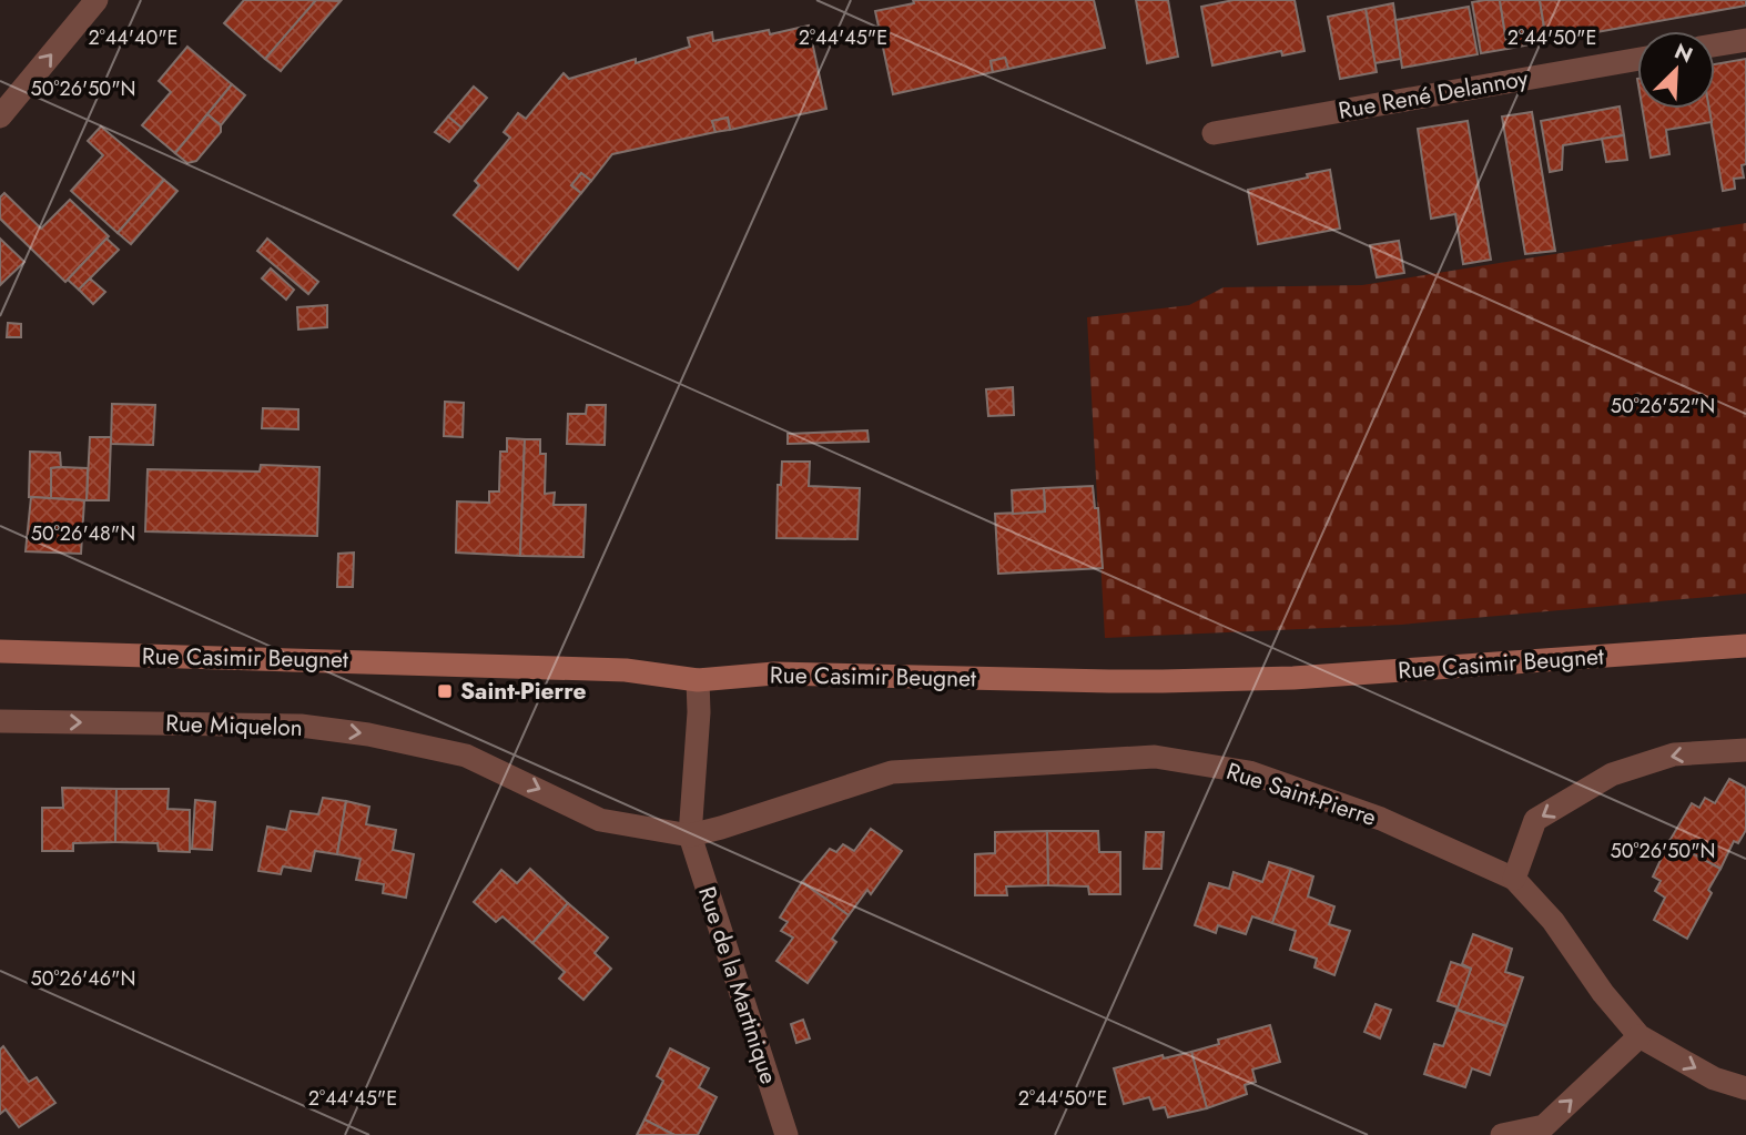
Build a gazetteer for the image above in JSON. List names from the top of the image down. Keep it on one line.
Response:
{"streets":{"main road":["Rue Casimir Beugnet"],"street":["Rue René Delannoy","Rue Miquelon","Rue Saint-Pierre","Rue de la Martinique"]},"crossings":[["Rue Casimir Beugnet","Rue de la Martinique"],["Rue Miquelon","Rue Saint-Pierre"],["Rue Miquelon","Rue de la Martinique"],["Rue Saint-Pierre","Rue de la Martinique"]],"one_way":["Rue Miquelon"],"places":{"transit":["Saint-Pierre"]},"north":"top right","coordinates":["2°44'40\"E","2°44'45\"E","2°44'50\"E","50°26'50\"N","50°26'52\"N","50°26'48\"N","50°26'46\"N"]}
